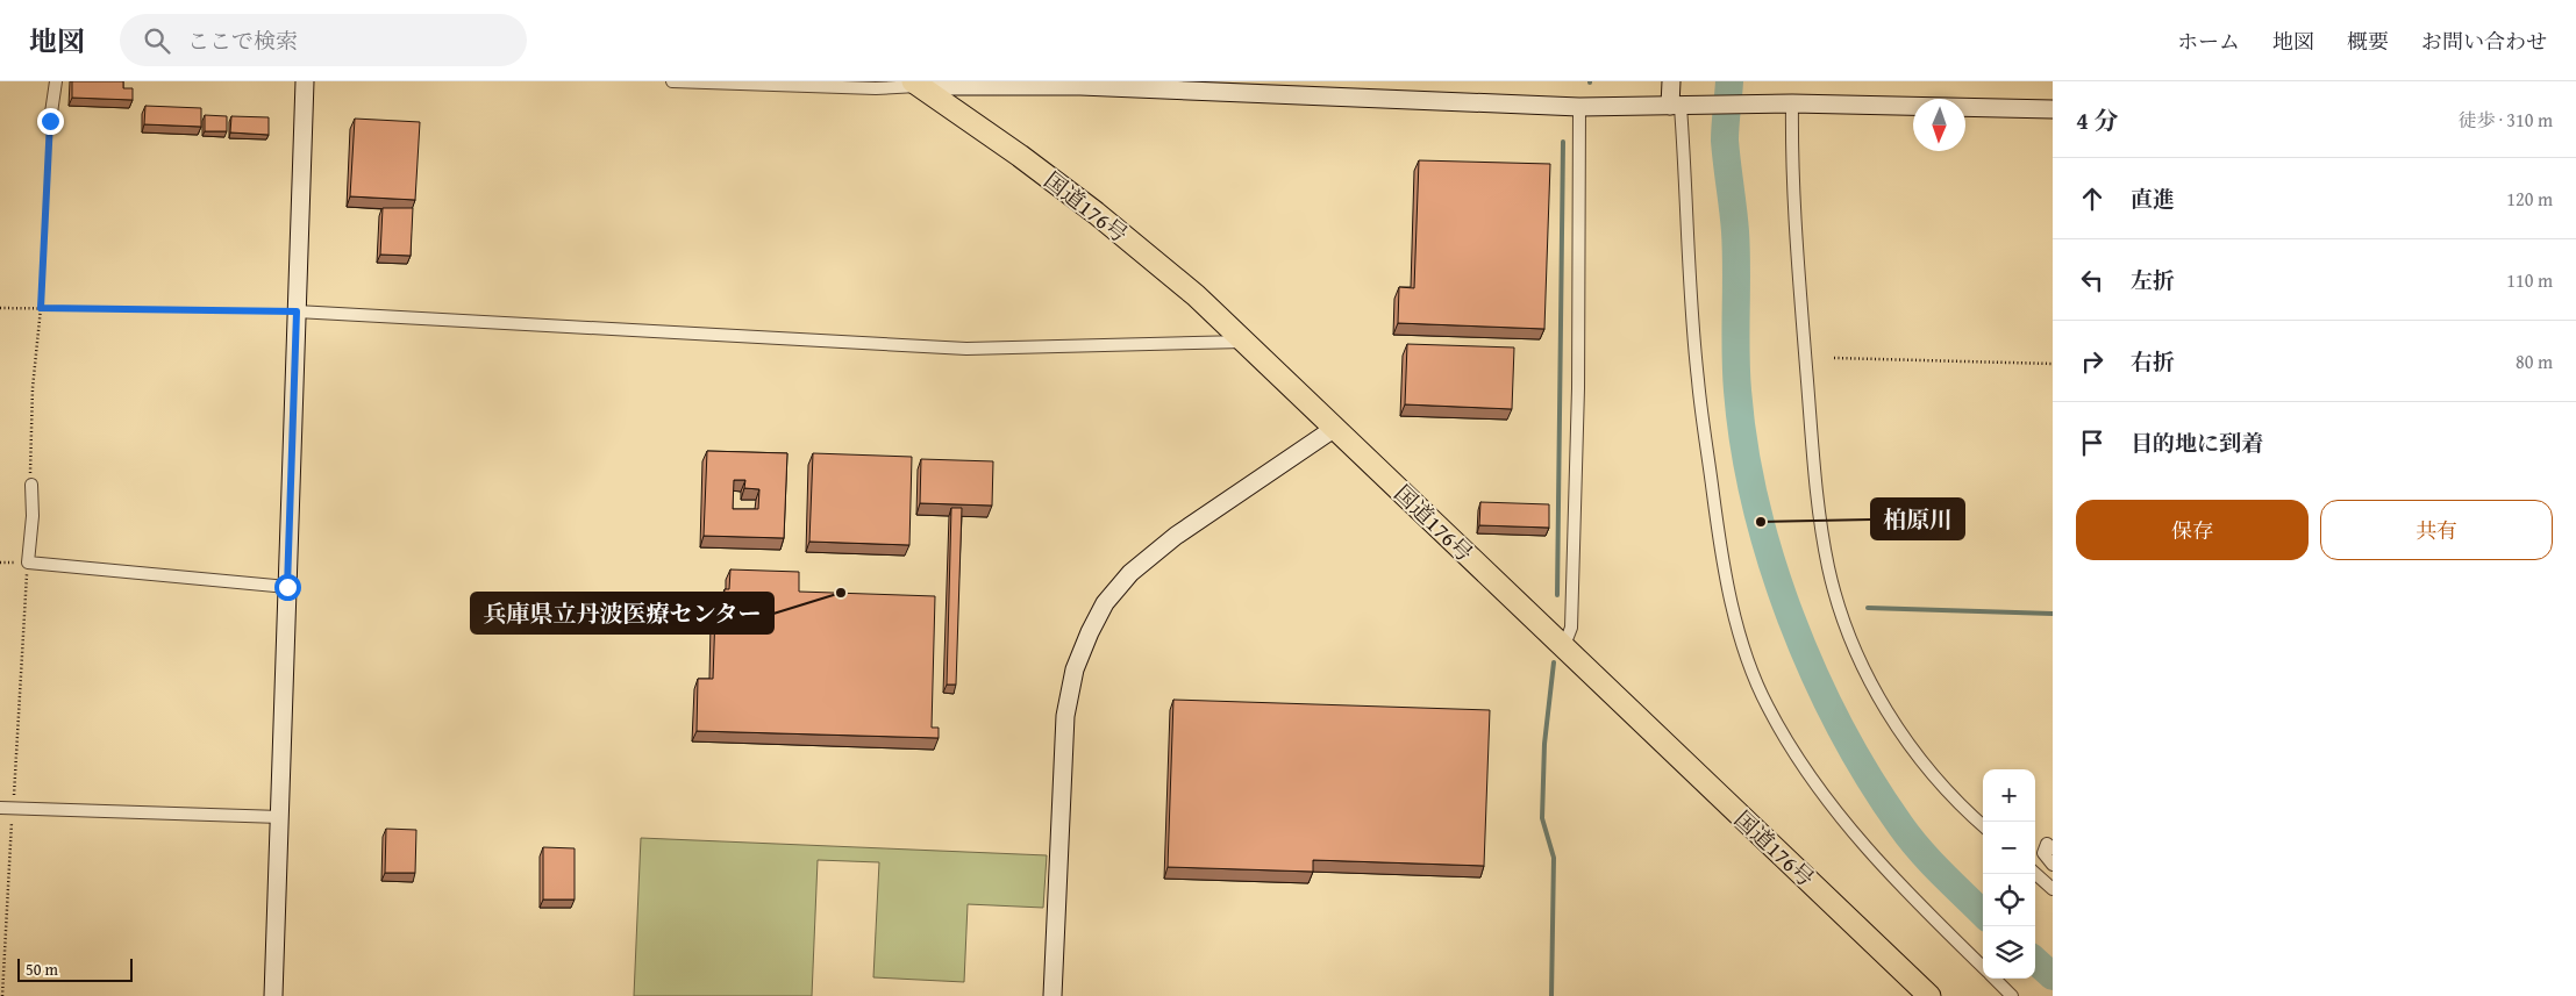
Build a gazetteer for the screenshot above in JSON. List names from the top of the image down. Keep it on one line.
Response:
{"streets":{"highway":["国道176号"]},"places":["柏原川","兵庫県立丹波医療センター"],"scale_bar":"50 m","north":"bottom","page":{"header":"地図","search":"ここで検索","nav":["ホーム","地図","概要","お問い合わせ"],"heading":["4 分","徒歩 · 310 m"],"list":[["直進","120 m"],["左折","110 m"],["右折","80 m"],"目的地に到着"],"buttons":["保存","共有"],"map_buttons":["+","−"],"scale":"50 m"}}
